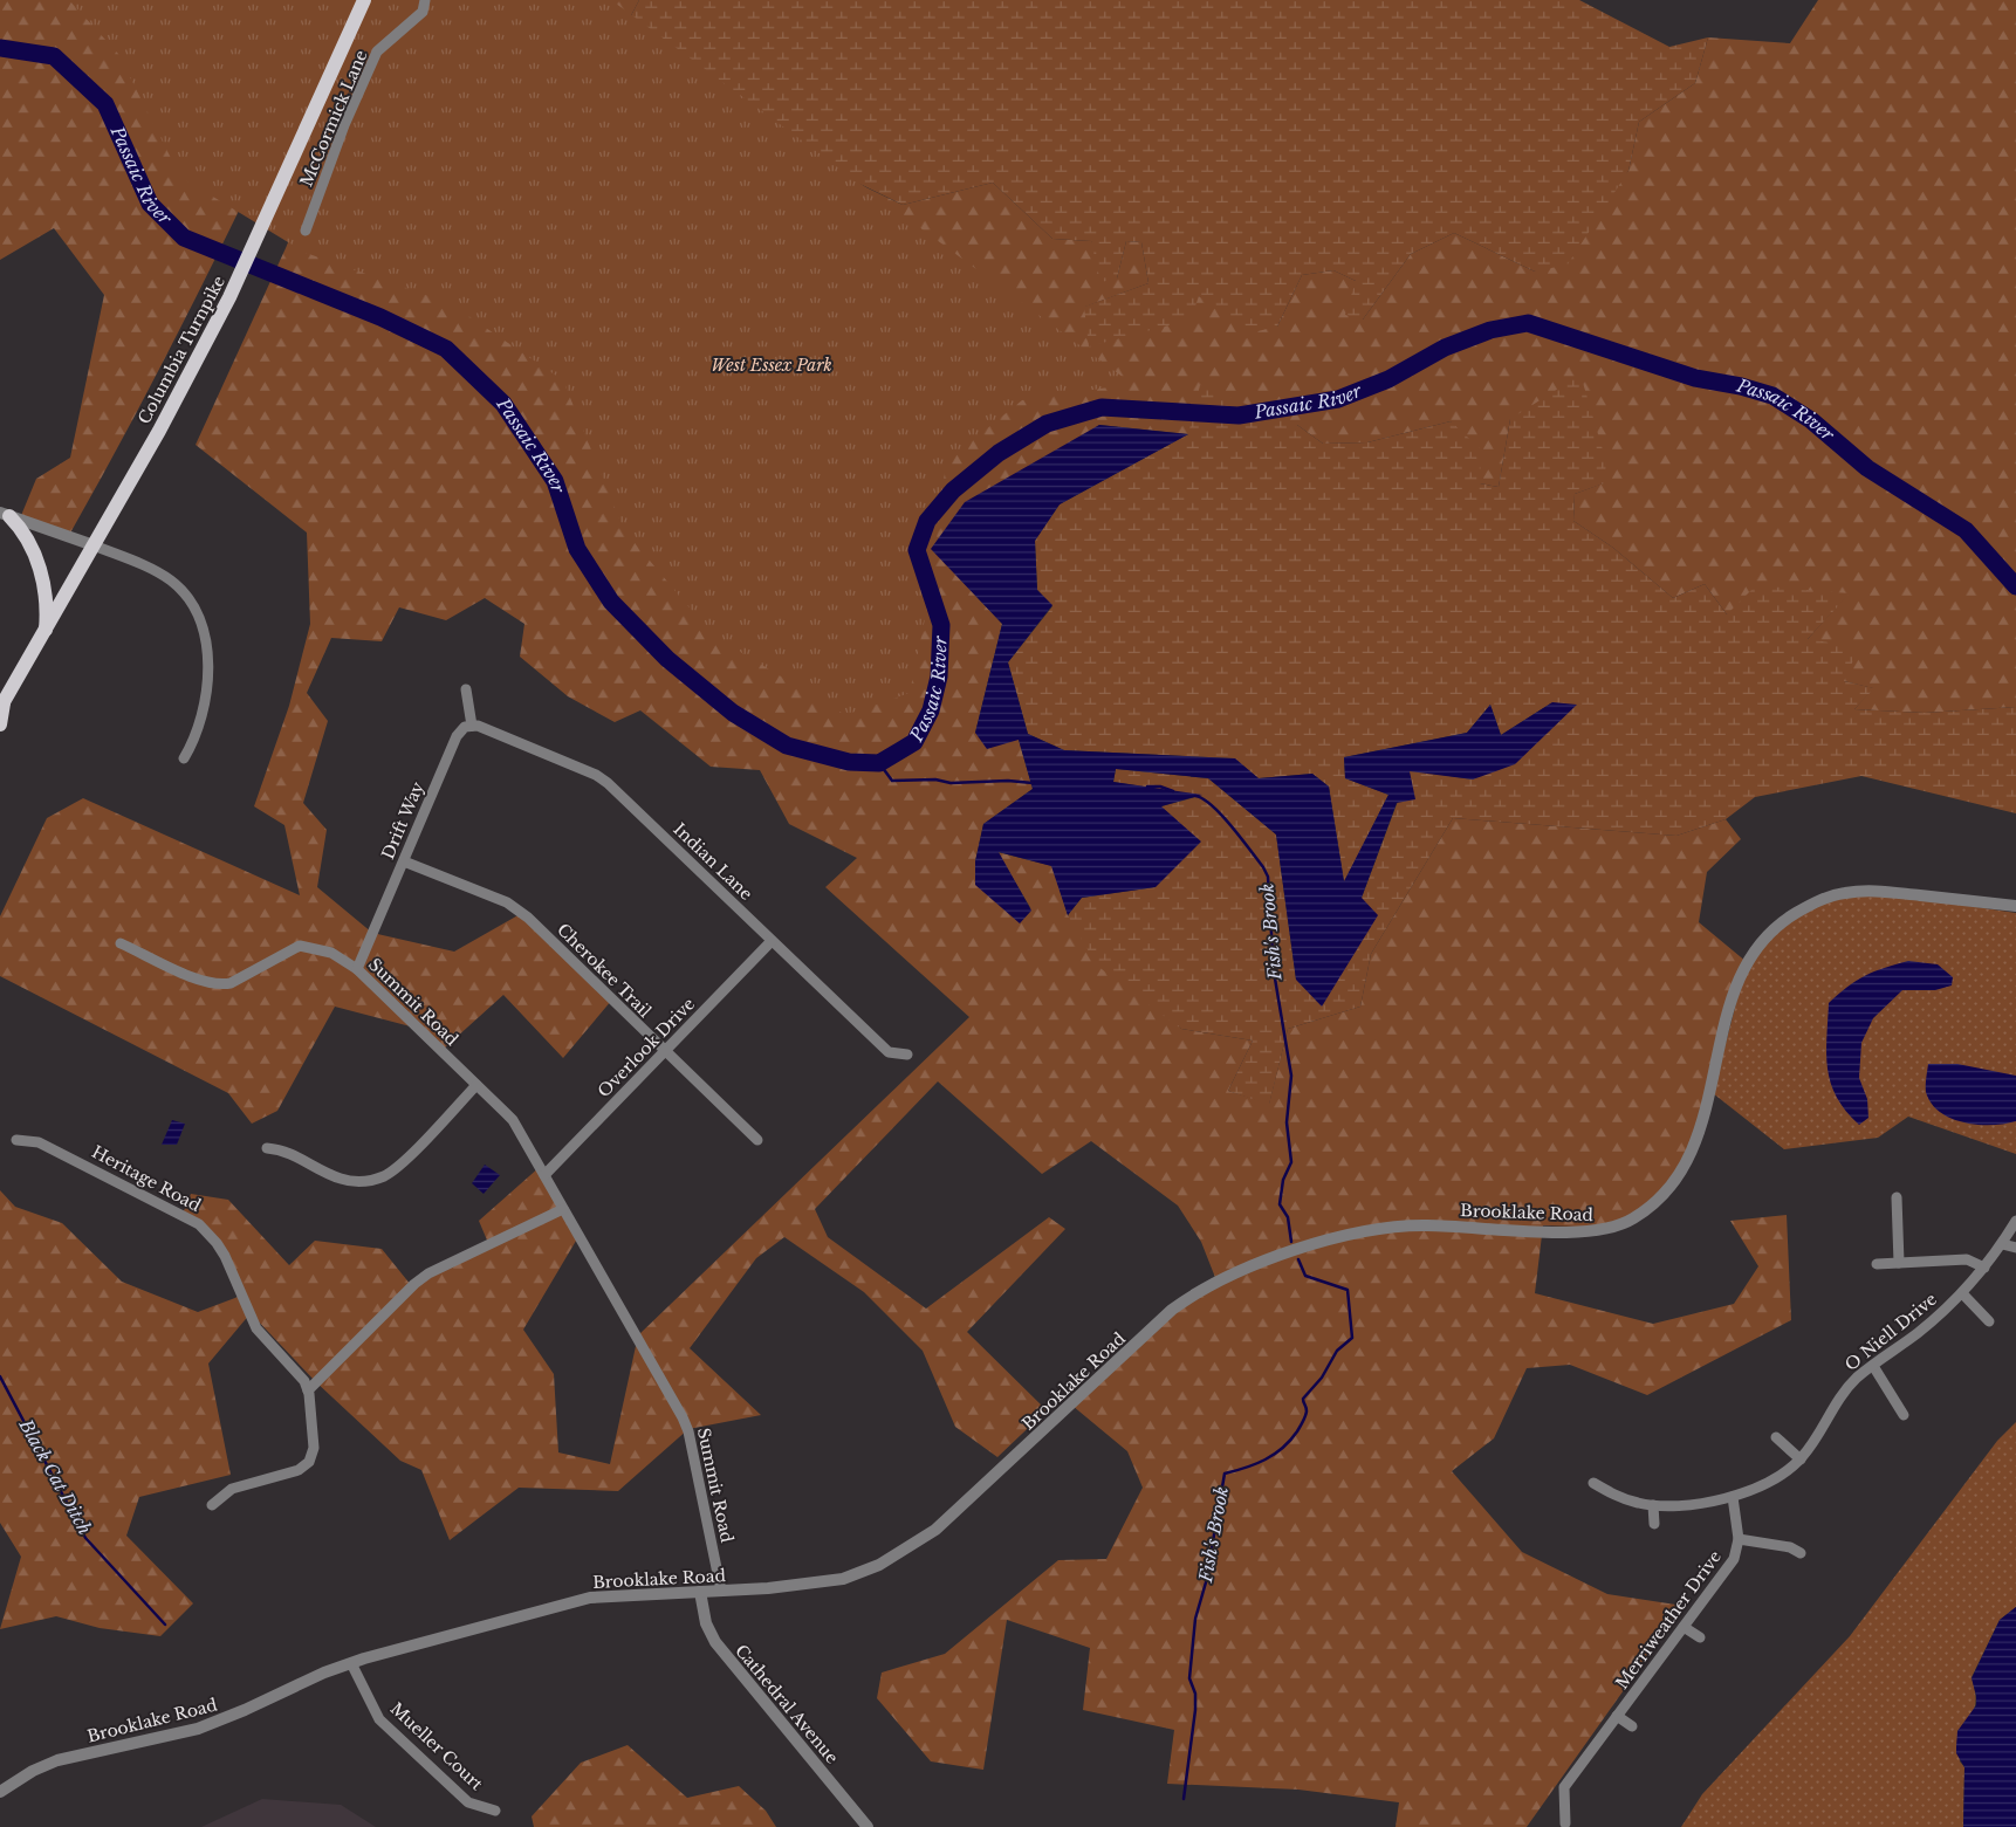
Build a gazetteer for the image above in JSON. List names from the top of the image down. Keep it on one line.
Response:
{"streets":{"main road":["Columbia Turnpike"],"street":["McCormick Lane","Drift Way","Indian Lane","Cherokee Trail","Summit Road","Overlook Drive","Heritage Road","Brooklake Road","O Niell Drive","Merriweather Drive","Cathedral Avenue","Mueller Court"]},"crossings":[["Drift Way","Indian Lane"],["Drift Way","Cherokee Trail"],["Drift Way","Summit Road"],["Indian Lane","Overlook Drive"],["Cherokee Trail","Overlook Drive"],["Summit Road","Overlook Drive"],["Summit Road","Brooklake Road"],["Brooklake Road","Cathedral Avenue"],["Brooklake Road","Mueller Court"]],"water":["Passaic River","Fish's Brook","Black Cat Ditch"],"parks":["West Essex Park"]}
